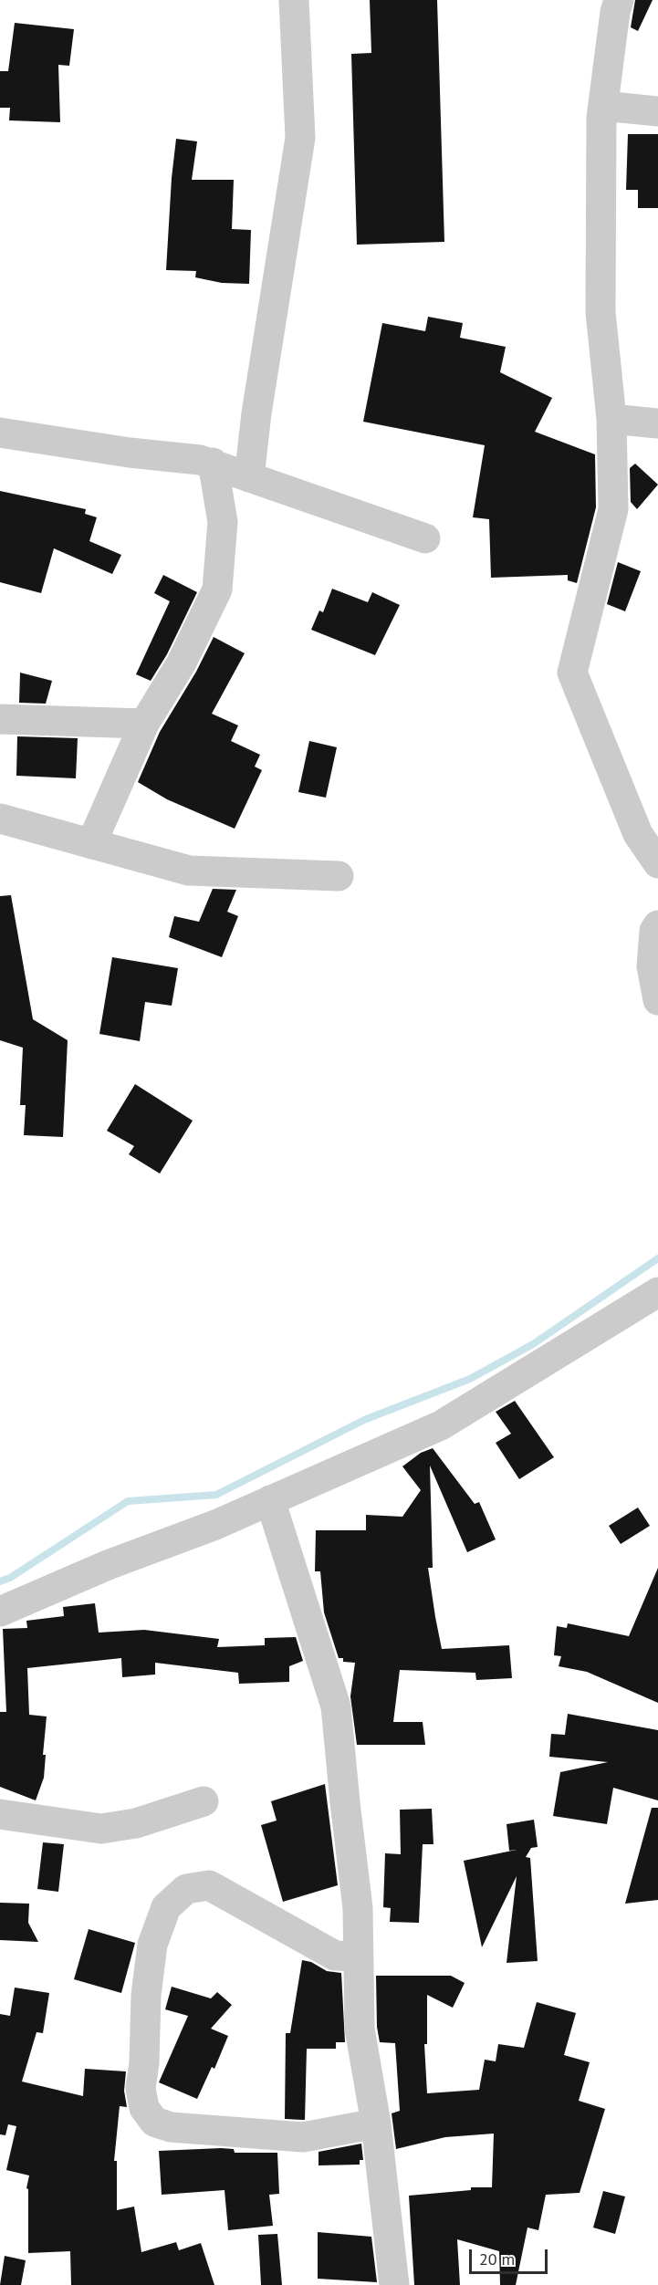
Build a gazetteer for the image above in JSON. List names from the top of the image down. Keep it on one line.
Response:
{"scale_bar":"20 m"}
